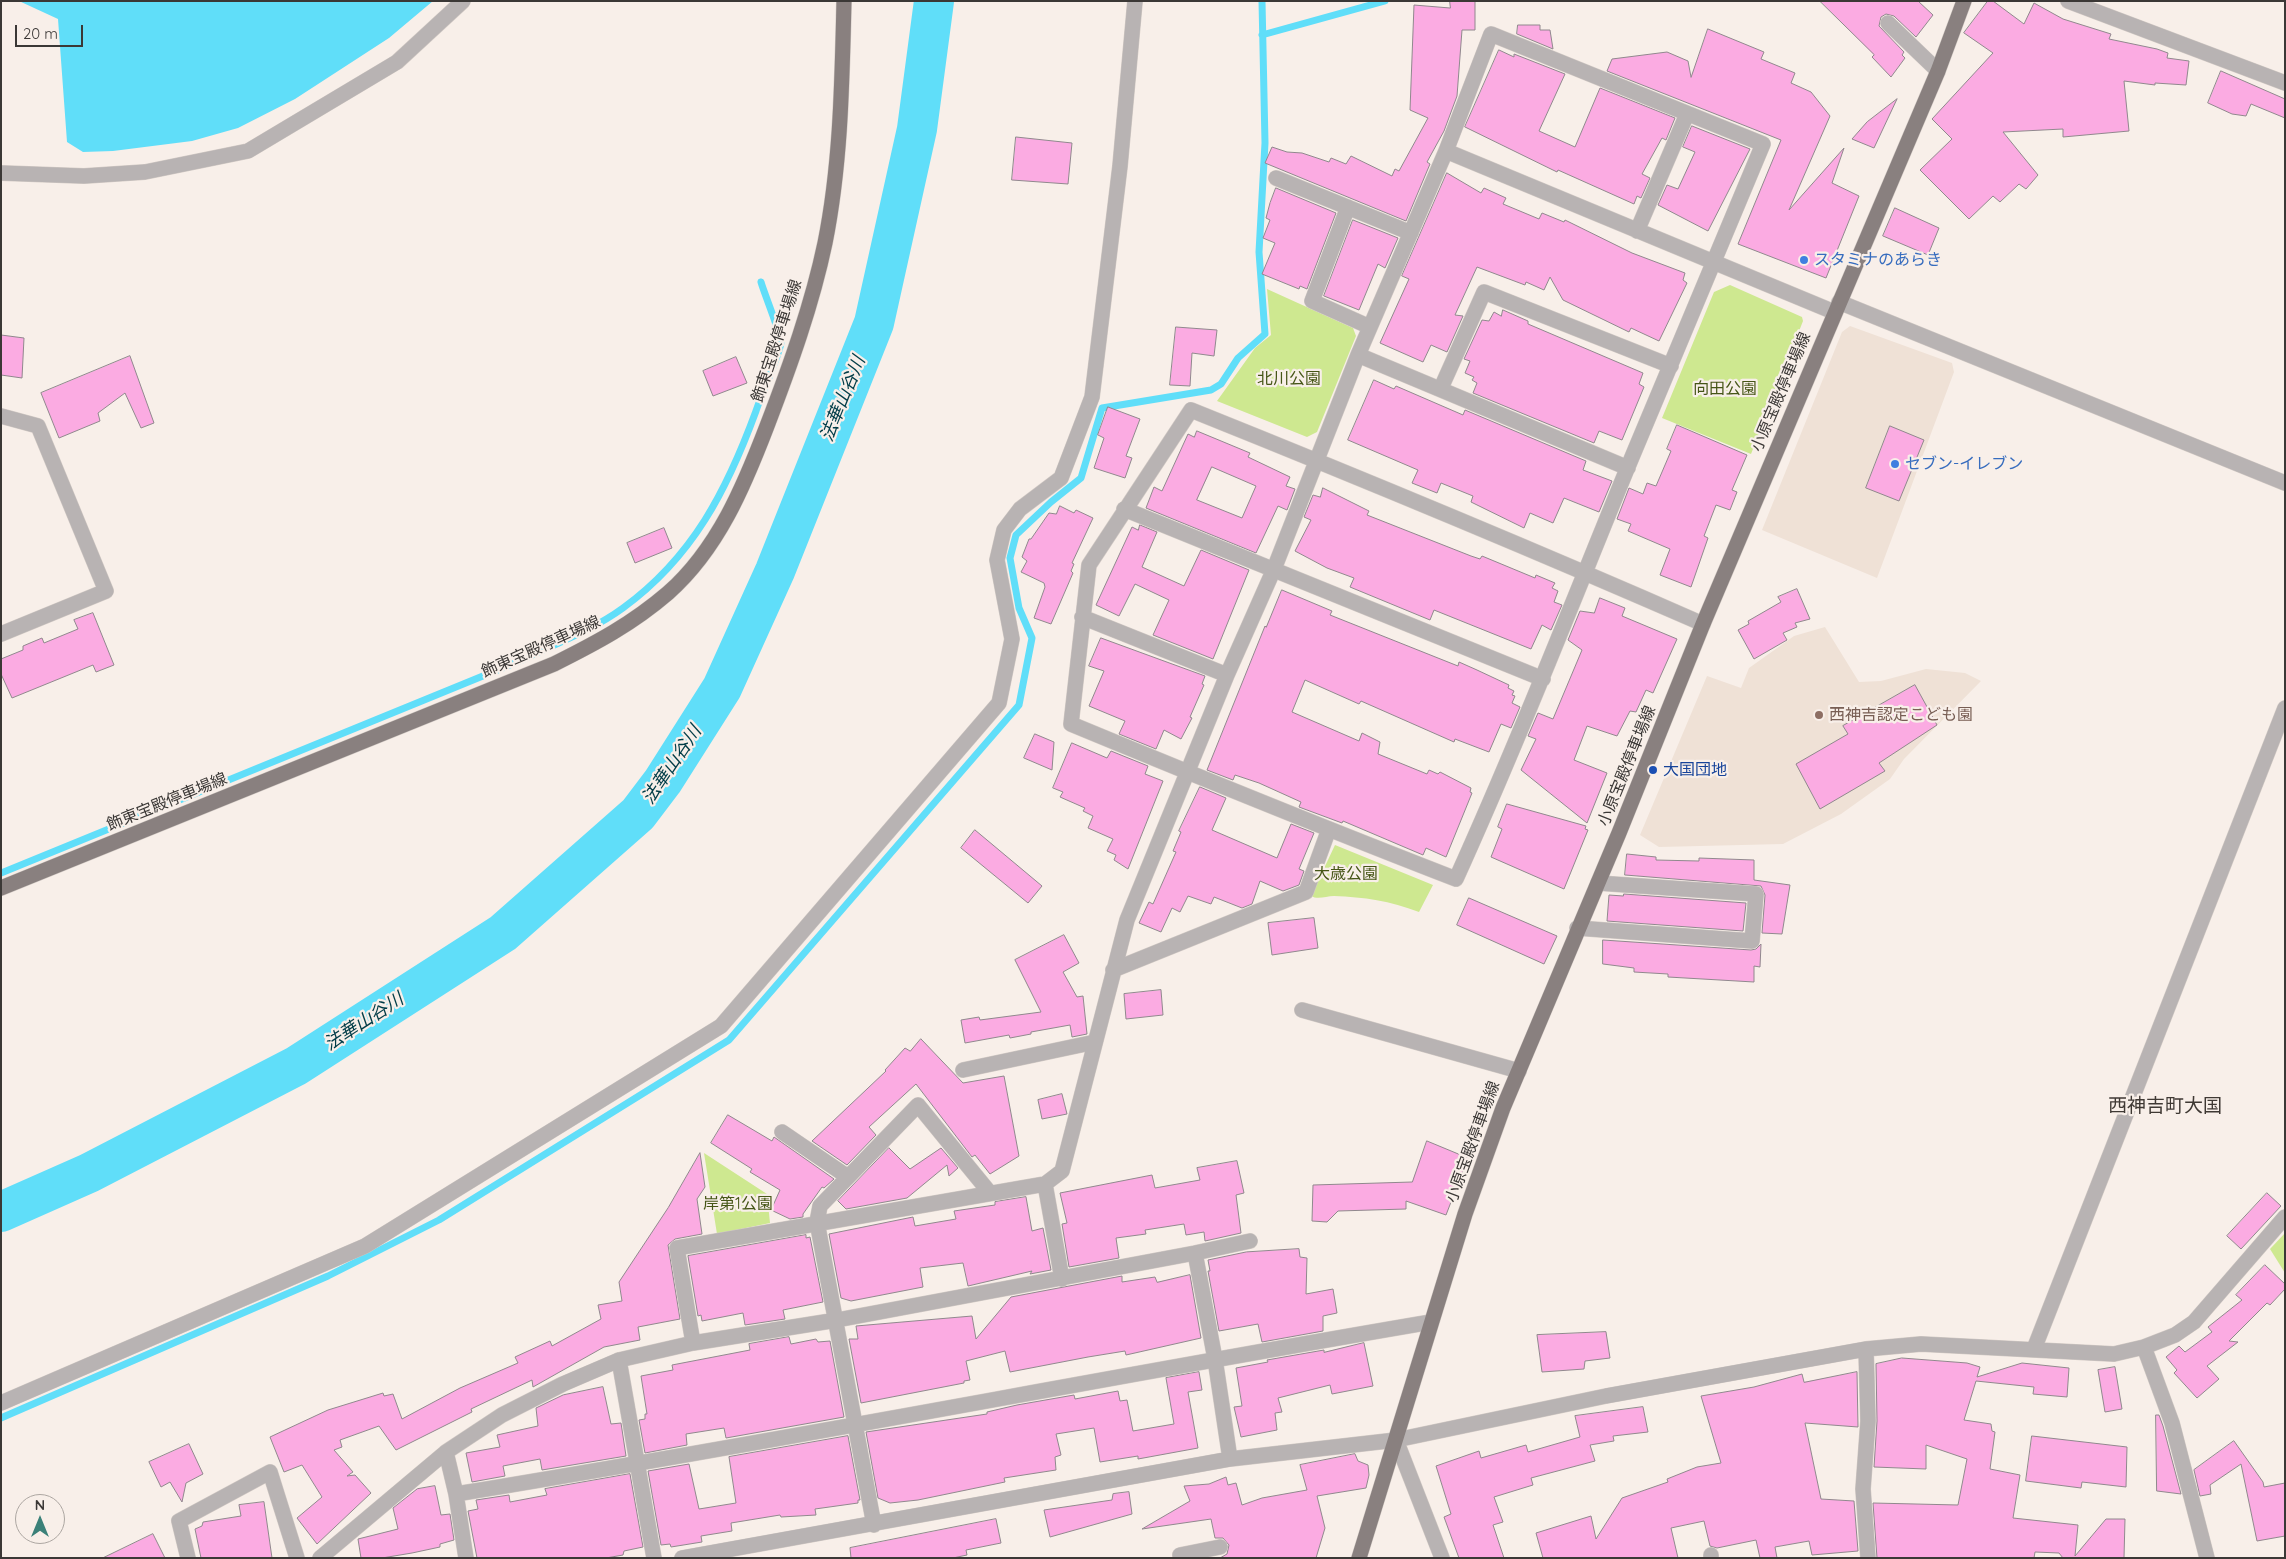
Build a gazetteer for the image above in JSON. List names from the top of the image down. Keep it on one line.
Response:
{"streets":{"main road":["飾東宝殿停車場線","小原宝殿停車場線"]},"districts":["西神吉町大国"],"water":["法華山谷川"],"parks":["北川公園","向田公園","大歳公園","岸第1公園"],"places":["スタミナのあらき","セブン-イレブン","西神吉認定こども園","大国団地"],"scale_bar":"20 m","north":"top"}
